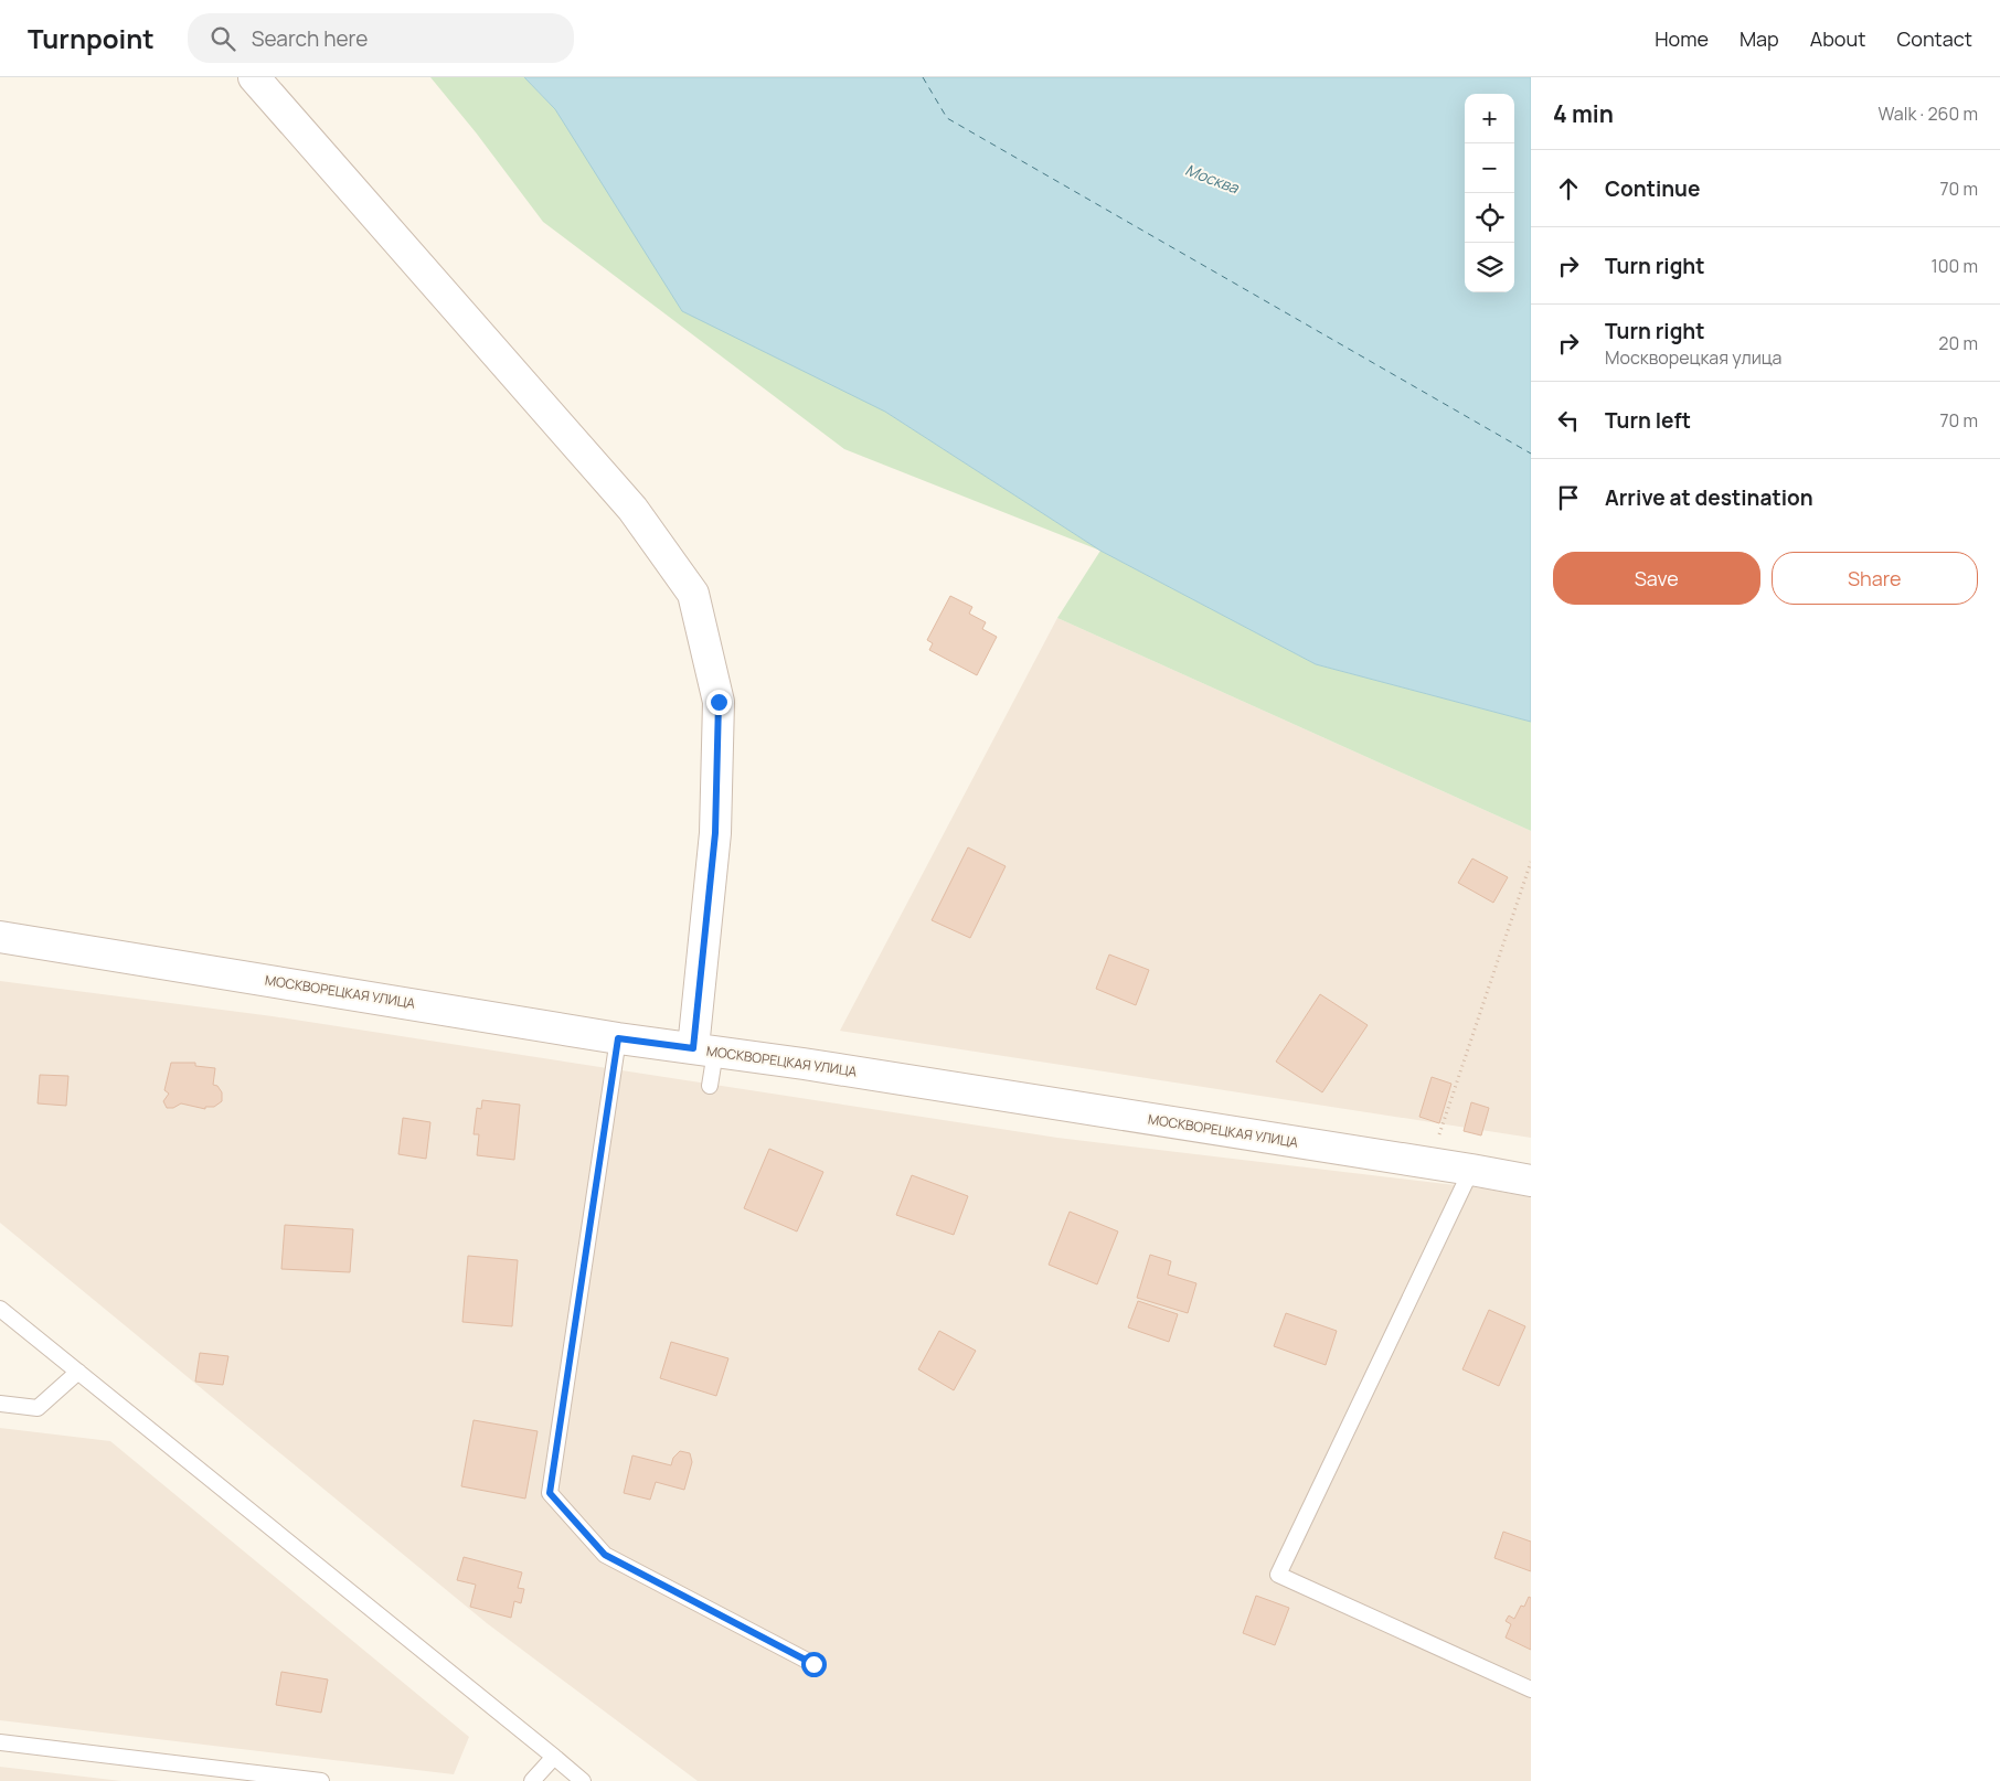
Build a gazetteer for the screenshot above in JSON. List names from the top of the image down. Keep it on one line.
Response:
{"streets":{"street":["МОСКВОРЕЦКАЯ УЛИЦА"]},"water":["Москва"],"page":{"header":"Turnpoint","search":"Search here","nav":["Home","Map","About","Contact"],"heading":["4 min","Walk · 260 m"],"map_buttons":["+","−"],"list":[["Continue","70 m"],["Turn right","100 m"],["Turn right","Москворецкая улица","20 m"],["Turn left","70 m"],"Arrive at destination"],"buttons":["Save","Share"]}}
